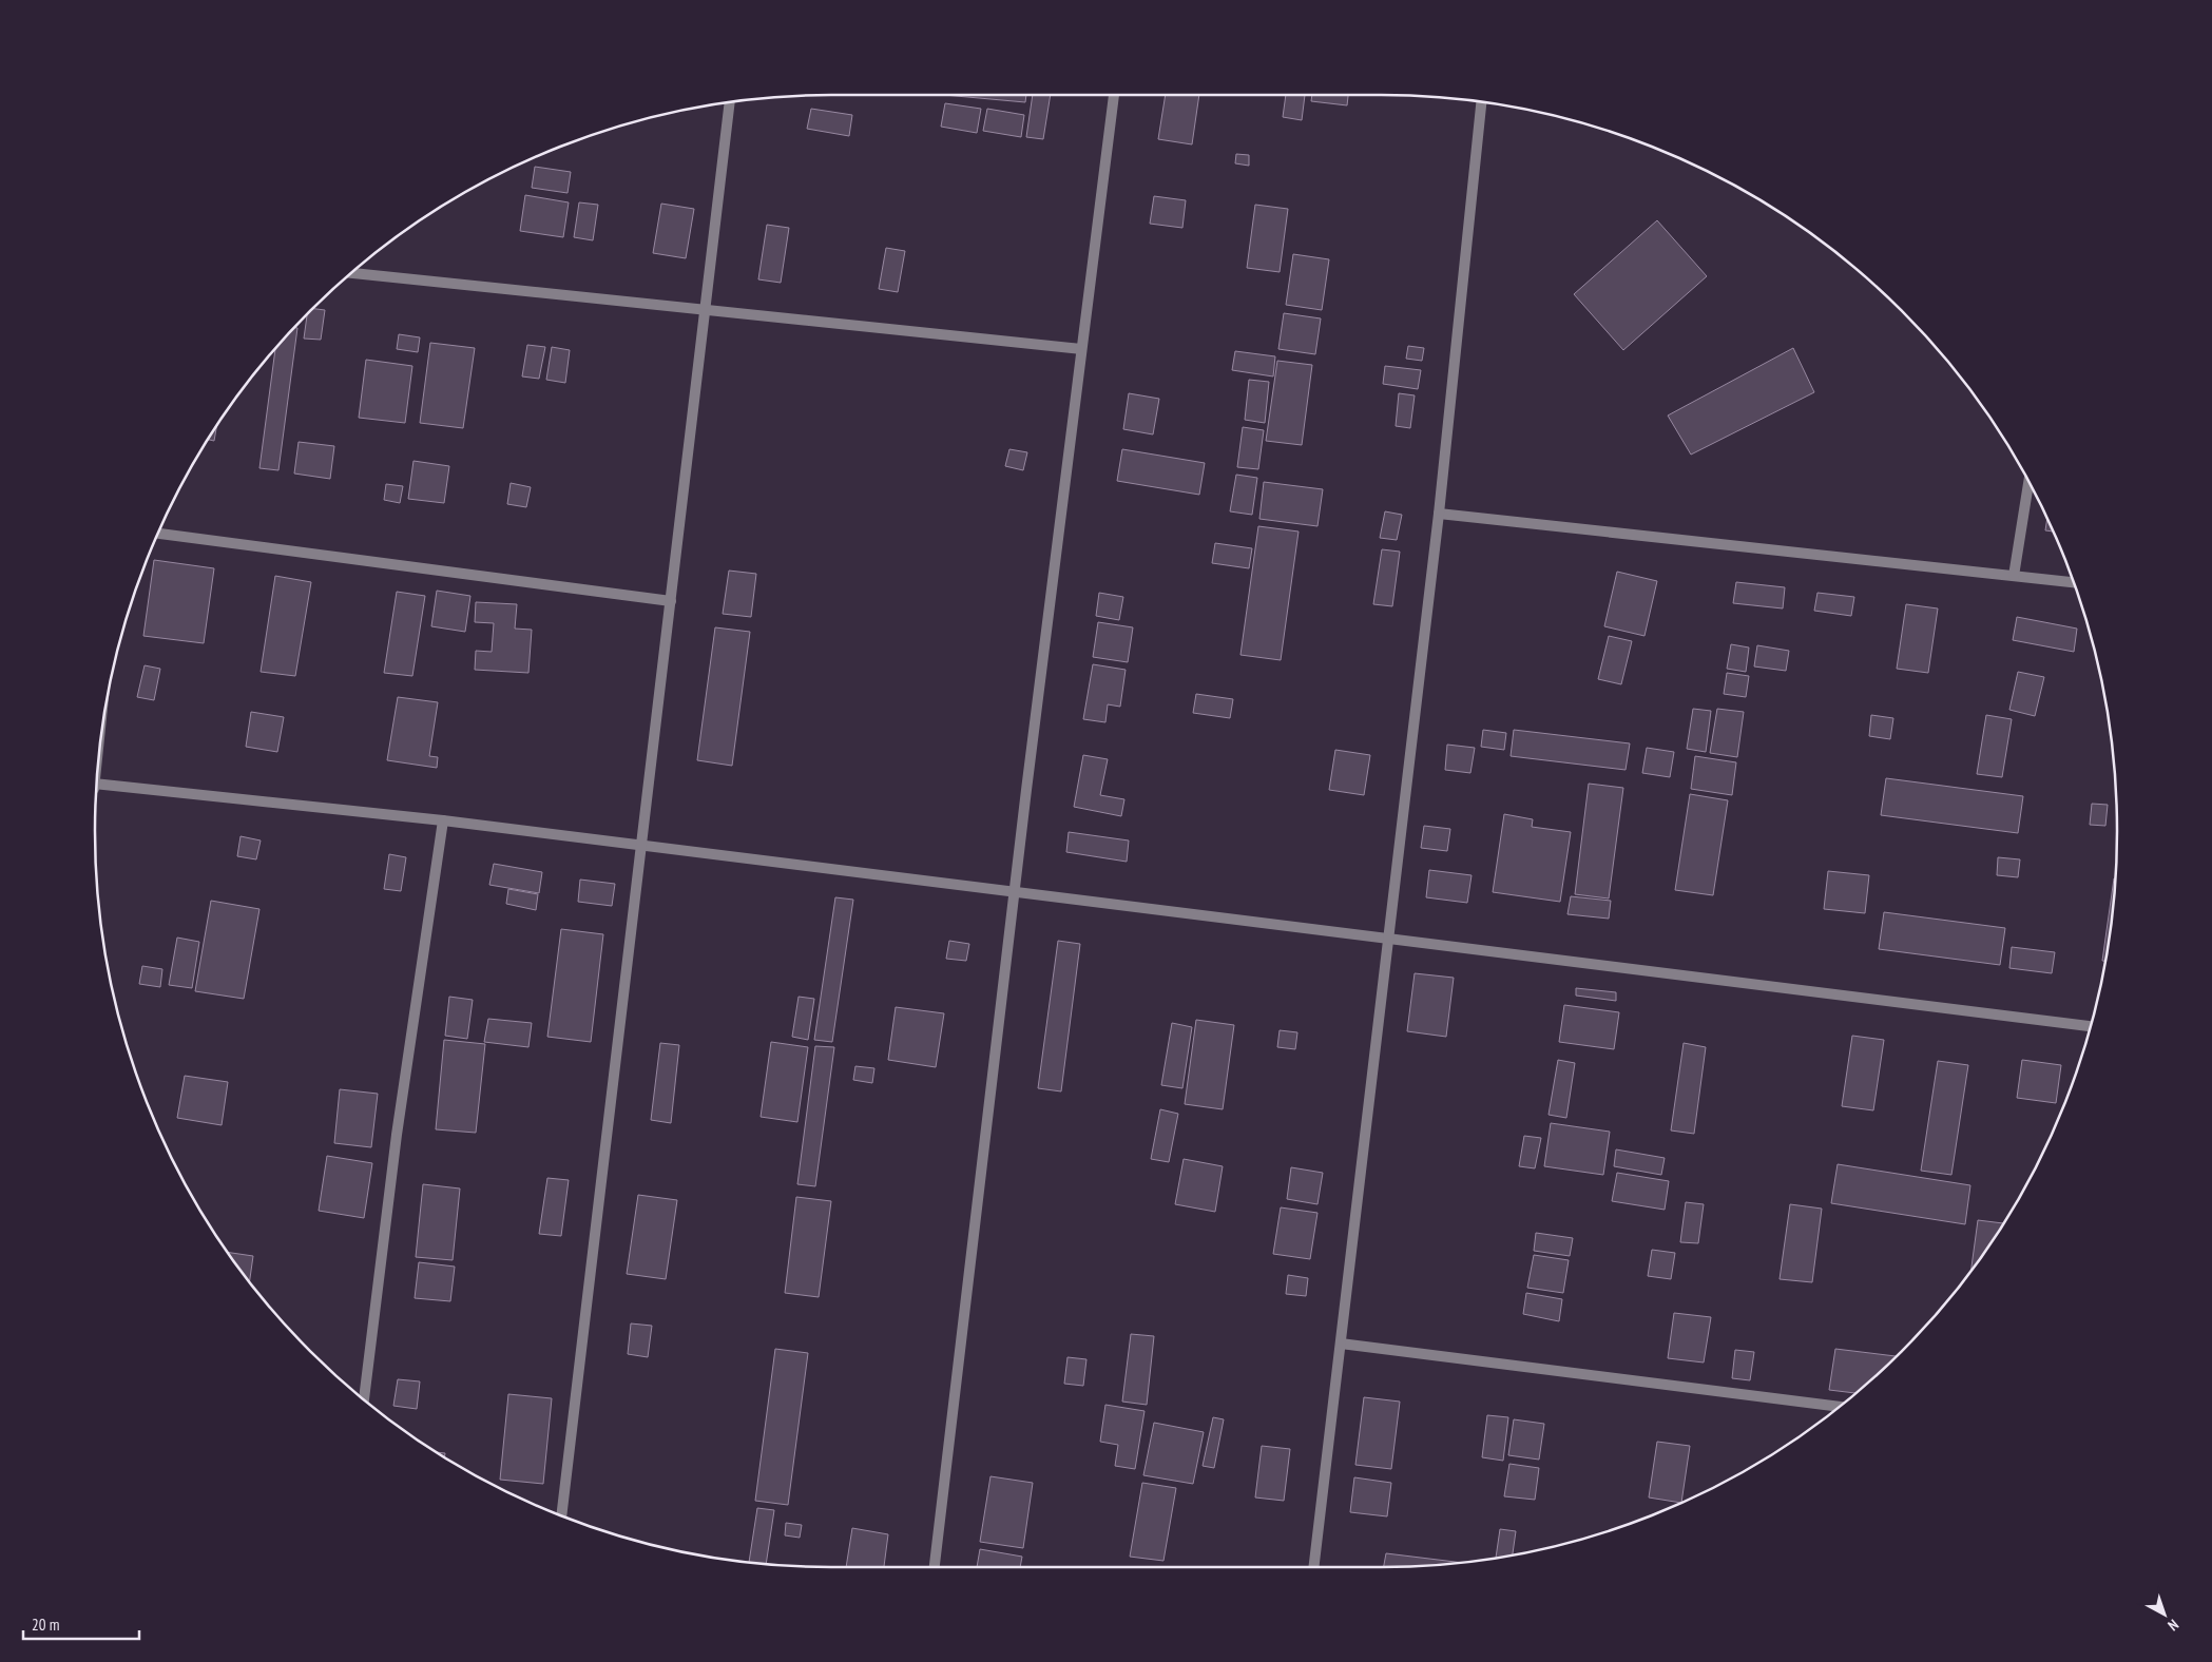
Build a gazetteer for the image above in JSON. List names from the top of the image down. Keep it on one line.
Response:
{"scale_bar":"20 m","north":"bottom right"}
